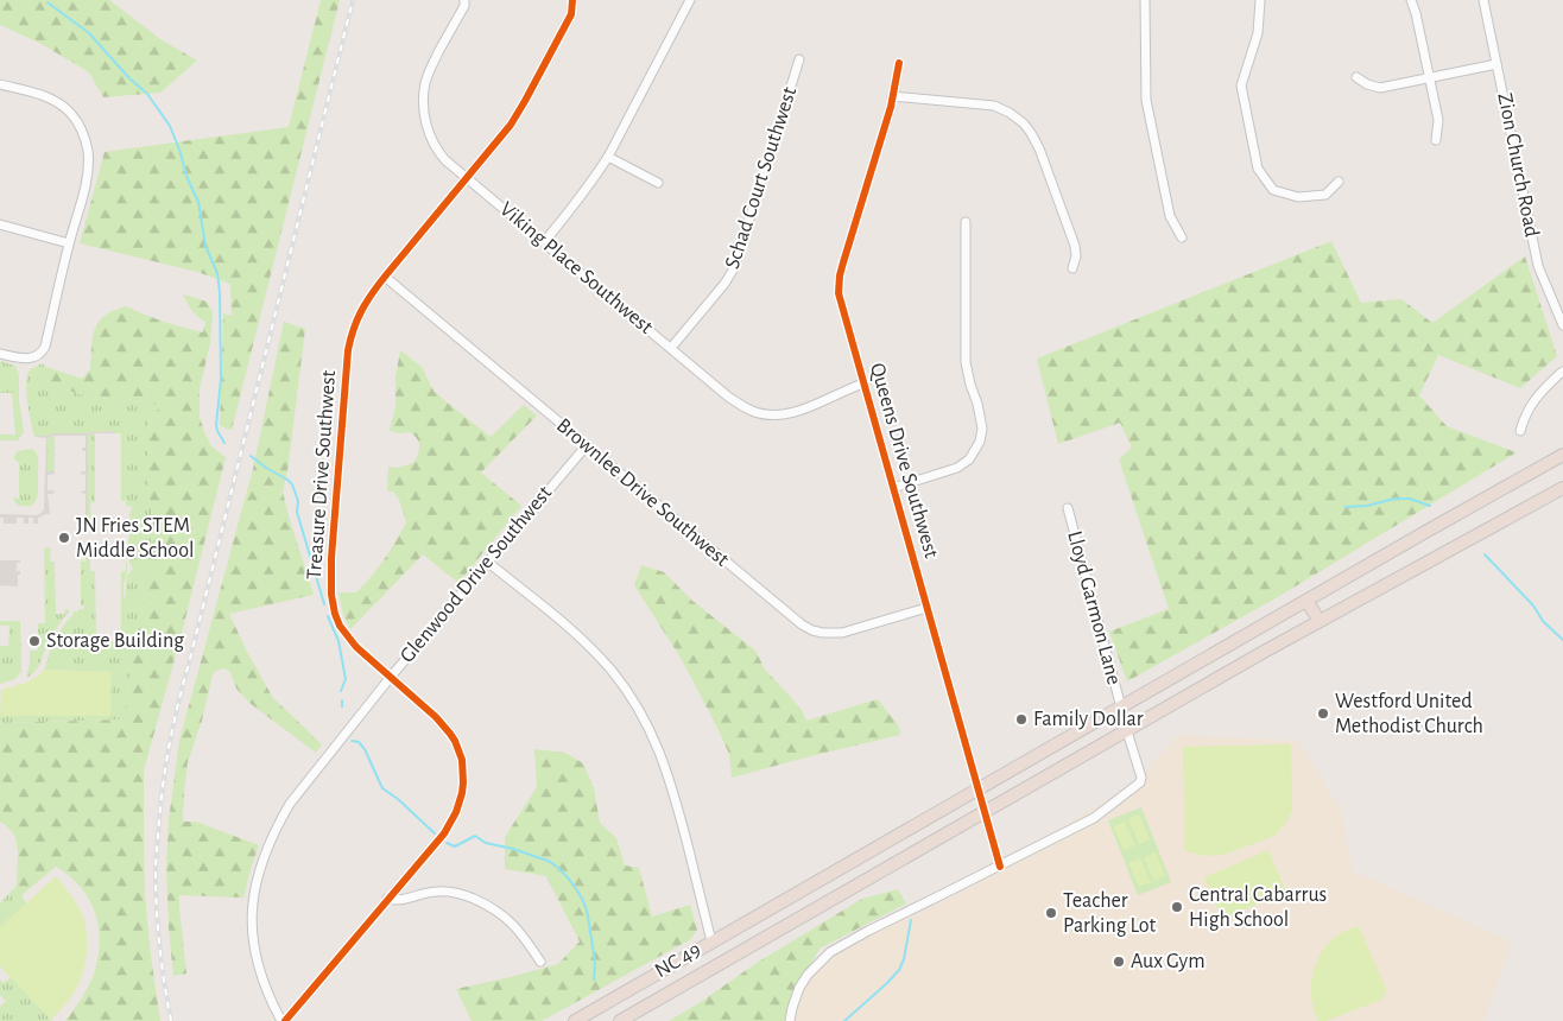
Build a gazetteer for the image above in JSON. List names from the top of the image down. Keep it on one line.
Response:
{"streets":{"highway":["NC 49"],"street":["Zion Church Road","Schad Court Southwest","Viking Place Southwest","Queens Drive Southwest","Treasure Drive Southwest","Brownlee Drive Southwest","Glenwood Drive Southwest","Lloyd Garmon Lane"]},"crossings":[["Schad Court Southwest","Viking Place Southwest"],["Viking Place Southwest","Queens Drive Southwest"],["Viking Place Southwest","Treasure Drive Southwest"],["Queens Drive Southwest","Brownlee Drive Southwest"],["Queens Drive Southwest","NC 49"],["Treasure Drive Southwest","Brownlee Drive Southwest"],["Treasure Drive Southwest","Glenwood Drive Southwest"],["Brownlee Drive Southwest","Glenwood Drive Southwest"],["Lloyd Garmon Lane","NC 49"]],"places":["JN Fries STEM Middle School","Storage Building","Westford United Methodist Church","Family Dollar","Central Cabarrus High School","Teacher Parking Lot","Aux Gym"]}
